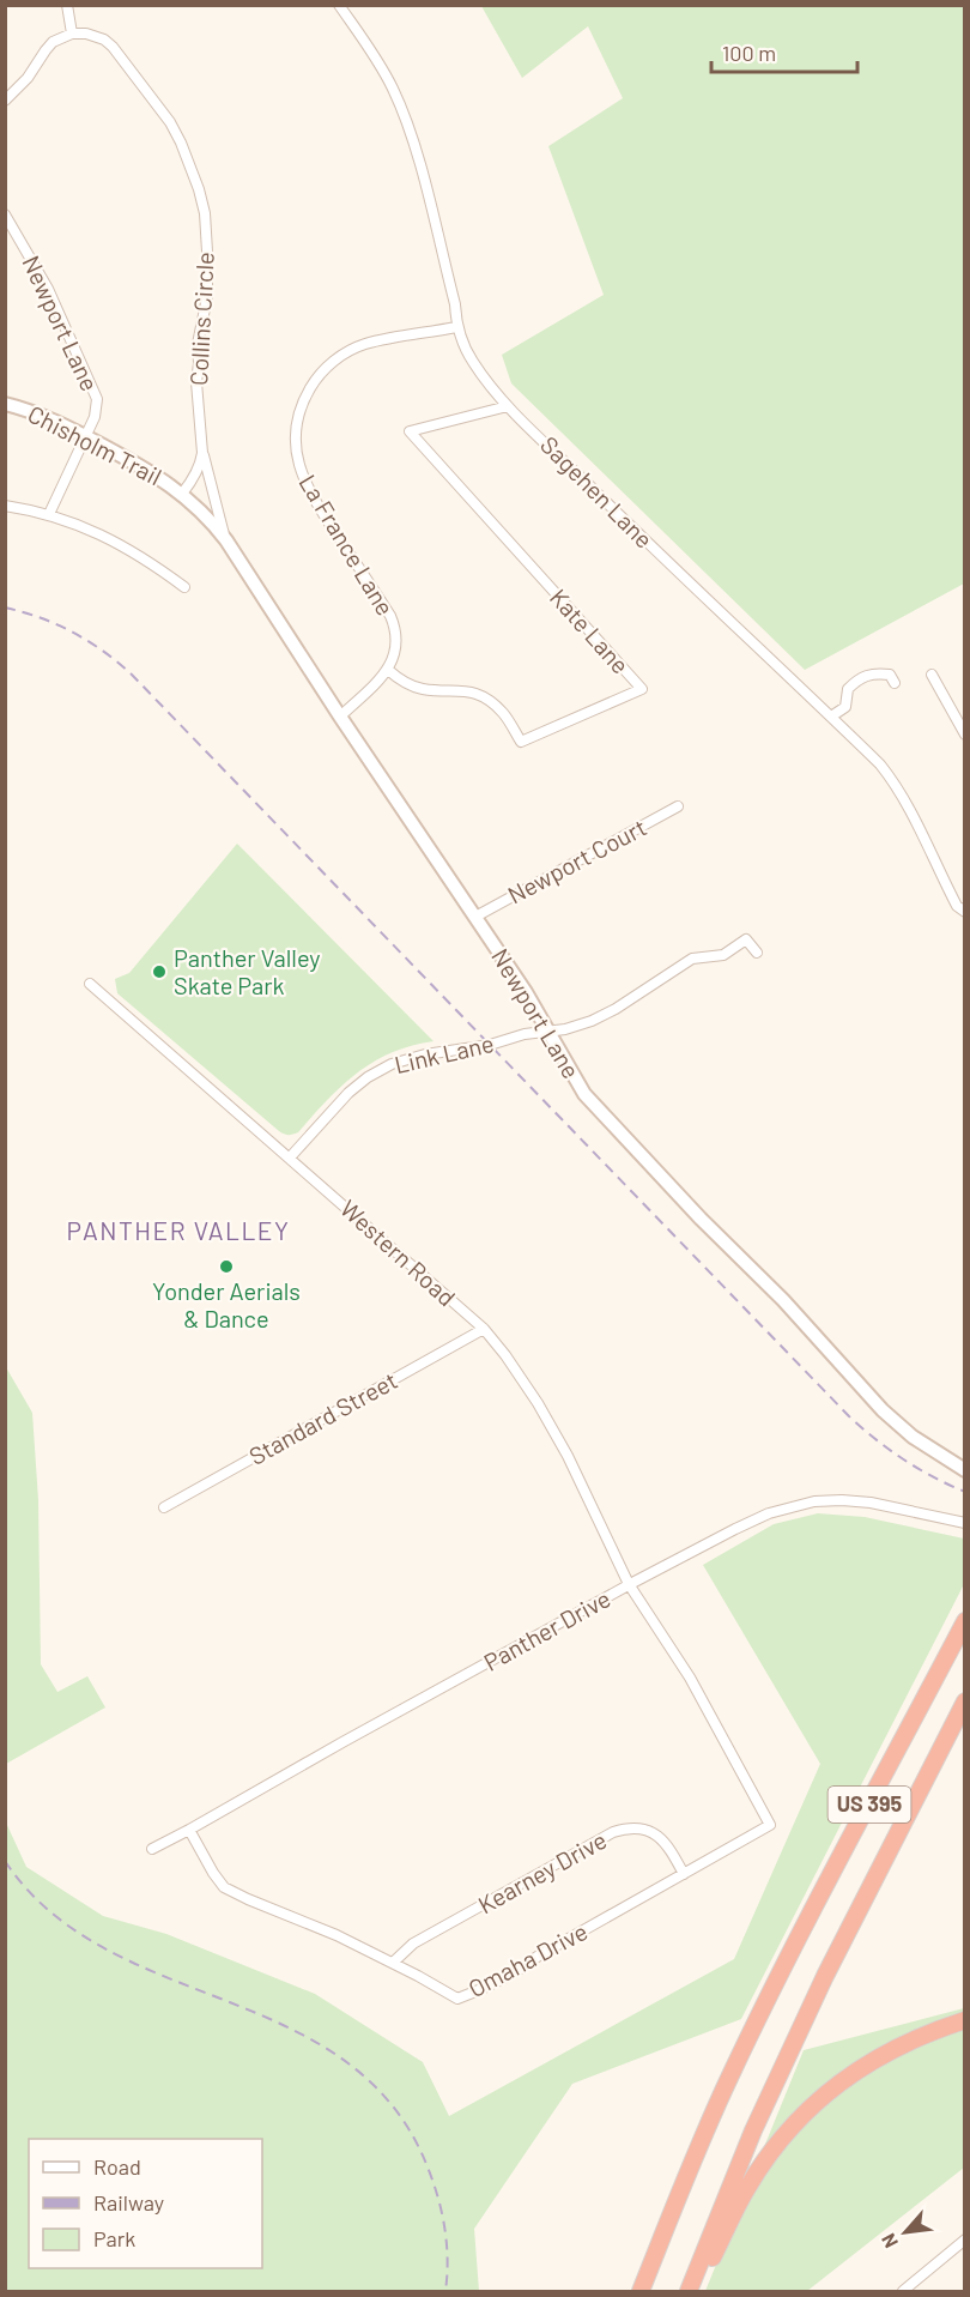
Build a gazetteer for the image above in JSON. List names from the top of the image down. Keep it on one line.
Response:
{"streets":{"highway":["US 395"],"street":["Collins Circle","Newport Lane","Chisholm Trail","Sagehen Lane","La France Lane","Kate Lane","Newport Court","Link Lane","Western Road","Standard Street","Panther Drive","Kearney Drive","Omaha Drive"]},"crossings":[["Collins Circle","Newport Lane"],["Collins Circle","Chisholm Trail"],["Newport Lane","Chisholm Trail"],["Newport Lane","Newport Court"],["Newport Lane","Link Lane"],["Sagehen Lane","La France Lane"],["Sagehen Lane","Kate Lane"],["La France Lane","Kate Lane"],["Link Lane","Western Road"],["Western Road","Standard Street"],["Western Road","Panther Drive"],["Western Road","Omaha Drive"],["Panther Drive","Omaha Drive"],["Kearney Drive","Omaha Drive"]],"districts":["PANTHER VALLEY"],"places":["Panther Valley Skate Park","Yonder Aerials & Dance"],"legend":["Road","Railway","Park"],"scale_bar":"100 m","north":"bottom left"}
